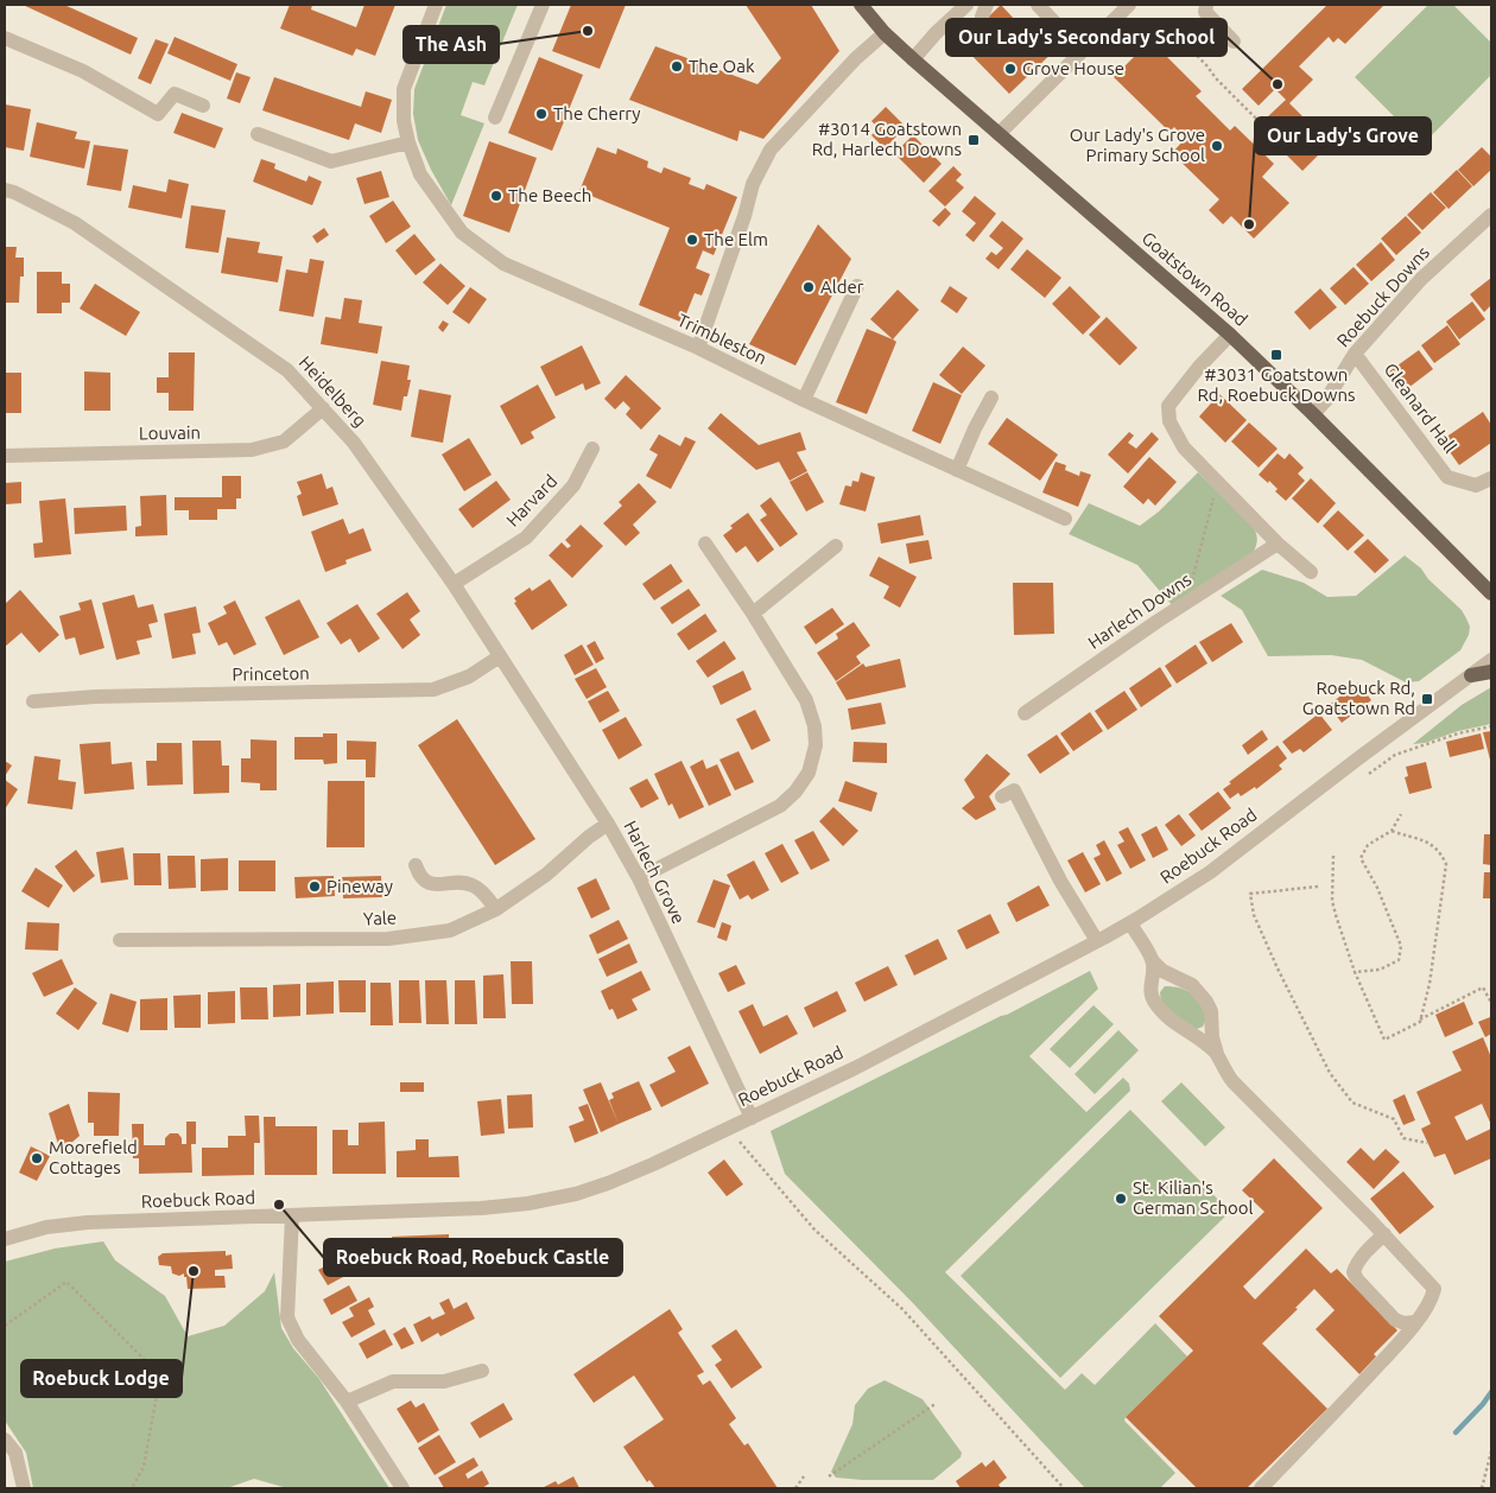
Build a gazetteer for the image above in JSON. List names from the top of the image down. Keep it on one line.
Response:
{"streets":{"main road":["Goatstown Road"],"street":["Roebuck Downs","Trimbleston","Heidelberg","Gleanard Hall","Louvain","Harvard","Harlech Downs","Princeton","Roebuck Road","Harlech Grove","Yale"]},"crossings":[["Goatstown Road","Roebuck Downs"],["Roebuck Downs","Gleanard Hall"],["Heidelberg","Louvain"],["Heidelberg","Harvard"],["Heidelberg","Princeton"],["Heidelberg","Harlech Grove"],["Princeton","Harlech Grove"],["Roebuck Road","Harlech Grove"],["Harlech Grove","Yale"]],"places":{"other":["The Ash","The Oak","Grove House","Our Lady's Secondary School","The Cherry","Our Lady's Grove Primary School","The Beech","Our Lady's Grove","The Elm","Alder","Pineway","Moorefield Cottages","St. Kilian's German School","Roebuck Road, Roebuck Castle","Roebuck Lodge"],"transit":["#3014 Goatstown Rd, Harlech Downs","#3031 Goatstown Rd, Roebuck Downs","Roebuck Rd, Goatstown Rd"]}}
